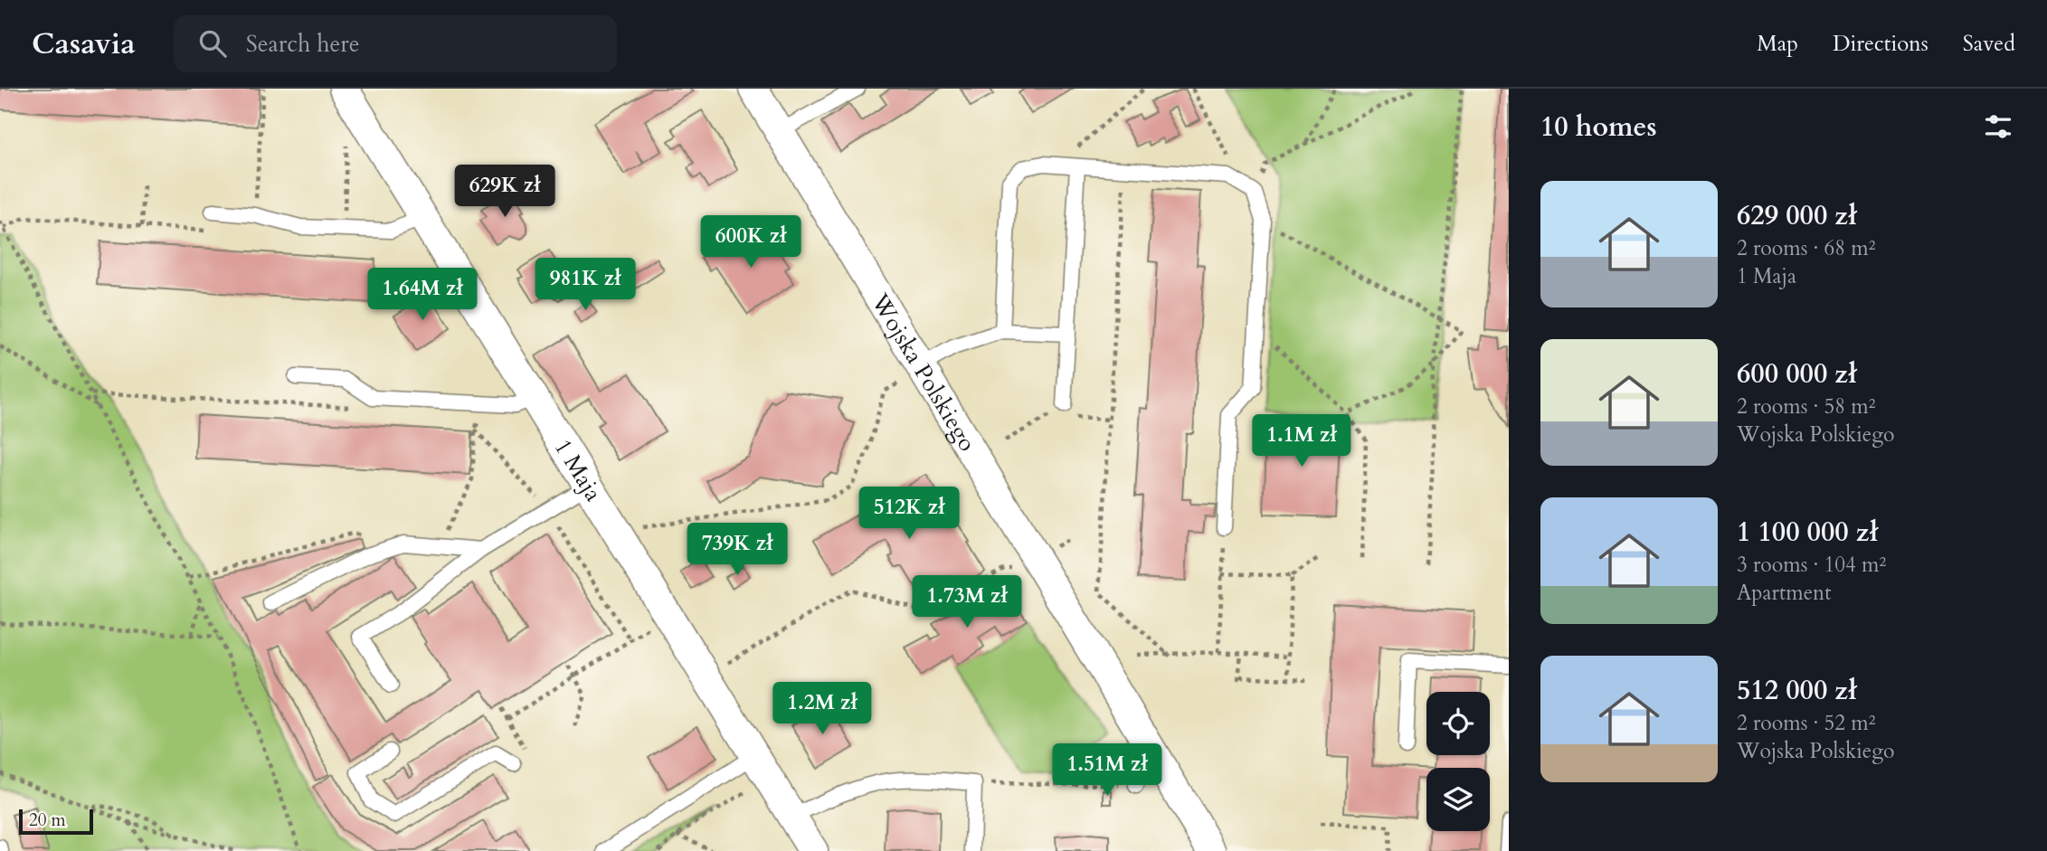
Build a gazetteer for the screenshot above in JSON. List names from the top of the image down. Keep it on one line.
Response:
{"streets":{"street":["Wojska Polskiego","1 Maja"]},"scale_bar":"20 m","page":{"header":"Casavia","search":"Search here","nav":["Map","Directions","Saved"],"heading":"10 homes","price":["629K zł","600K zł","981K zł","1.64M zł","1.1M zł","512K zł","739K zł","1.73M zł","1.2M zł","1.51M zł"],"list":[{"name":"629 000 zł","note":"2 rooms · 68 m² · 1 Maja"},{"name":"600 000 zł","note":"2 rooms · 58 m² · Wojska Polskiego"},{"name":"1 100 000 zł","note":"3 rooms · 104 m² · Apartment"},{"name":"512 000 zł","note":"2 rooms · 52 m² · Wojska Polskiego"}],"scale":"20 m"}}
